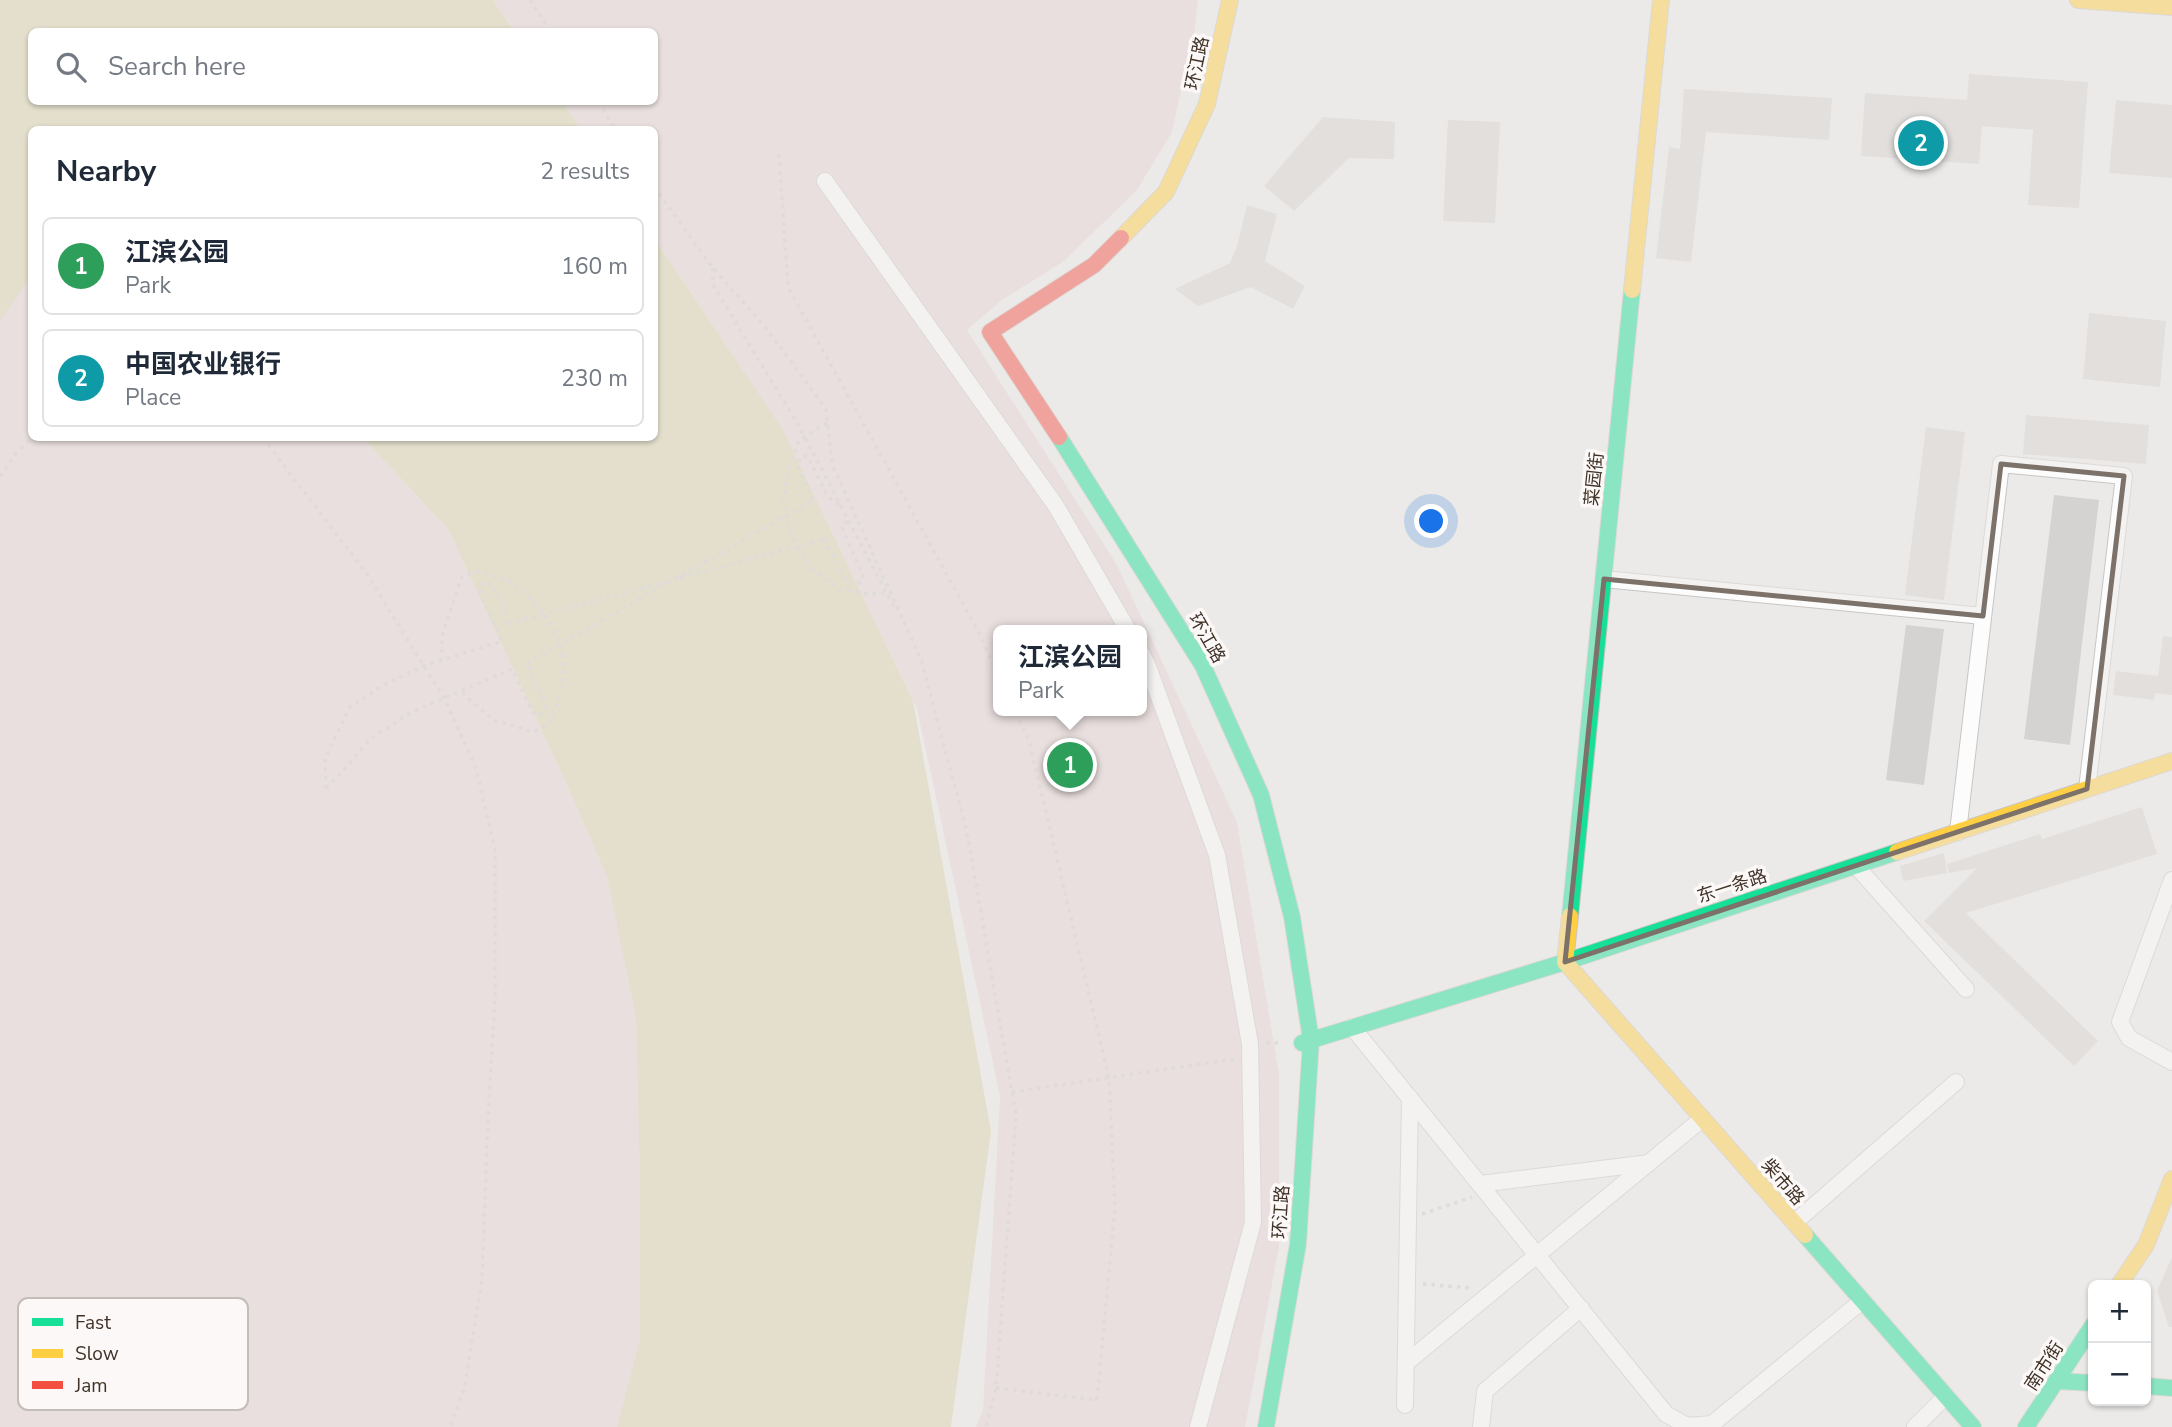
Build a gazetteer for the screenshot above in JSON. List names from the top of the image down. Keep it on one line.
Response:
{"streets":{"street":["环江路","菜园街","东一条路","柴市路","南市街"]},"crossings":[["环江路","东一条路"],["菜园街","东一条路"],["菜园街","柴市路"],["东一条路","柴市路"]],"legend":["Fast","Slow","Jam"],"page":{"search":"Search here","pins":["2","1"],"heading":["Nearby","2 results"],"list":[{"mark":"1","name":"江滨公园","note":"Park","value":"160 m"},{"mark":"2","name":"中国农业银行","note":"Place","value":"230 m"}],"popup":["江滨公园","Park"],"map_buttons":["+","−"]}}
